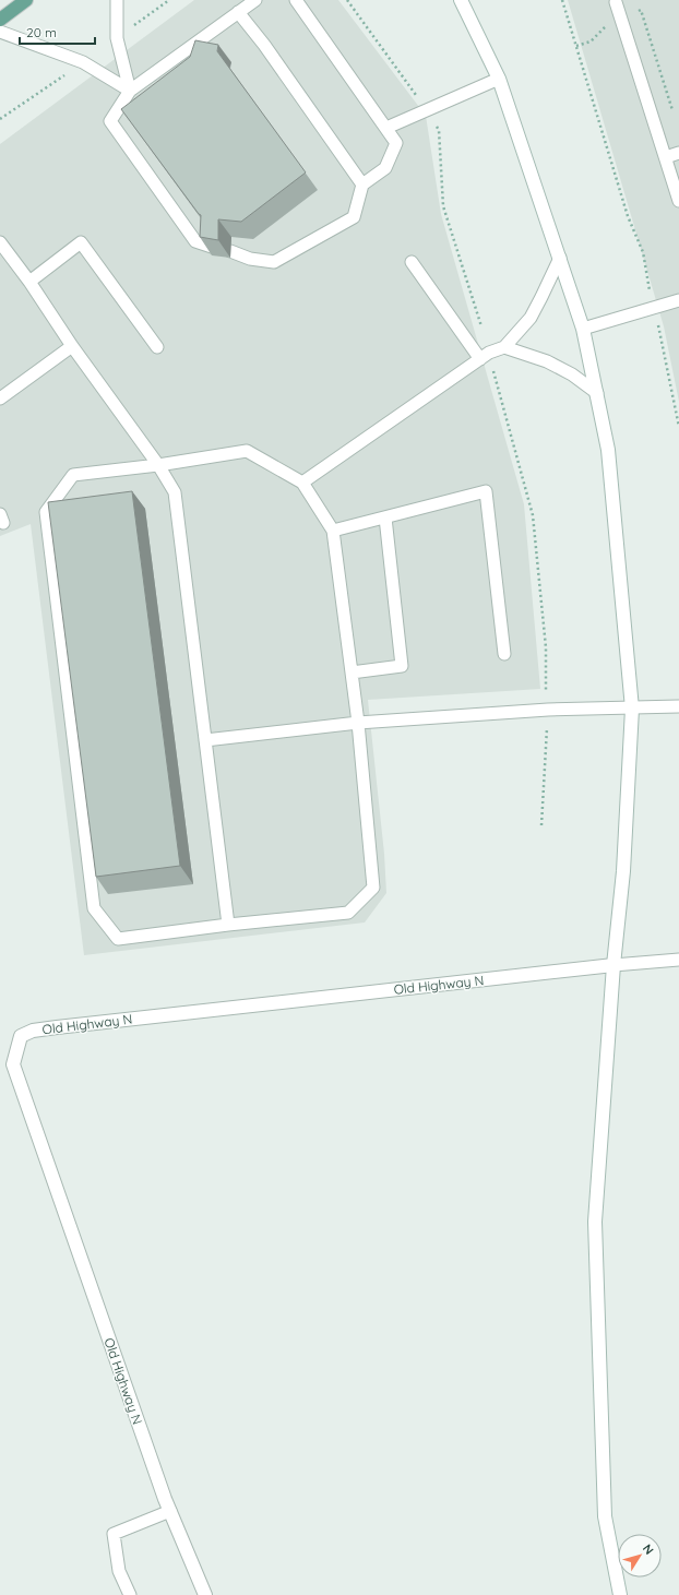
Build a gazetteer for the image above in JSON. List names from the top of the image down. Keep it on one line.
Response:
{"streets":{"main road":["Old Highway N"]},"scale_bar":"20 m","north":"top right"}
